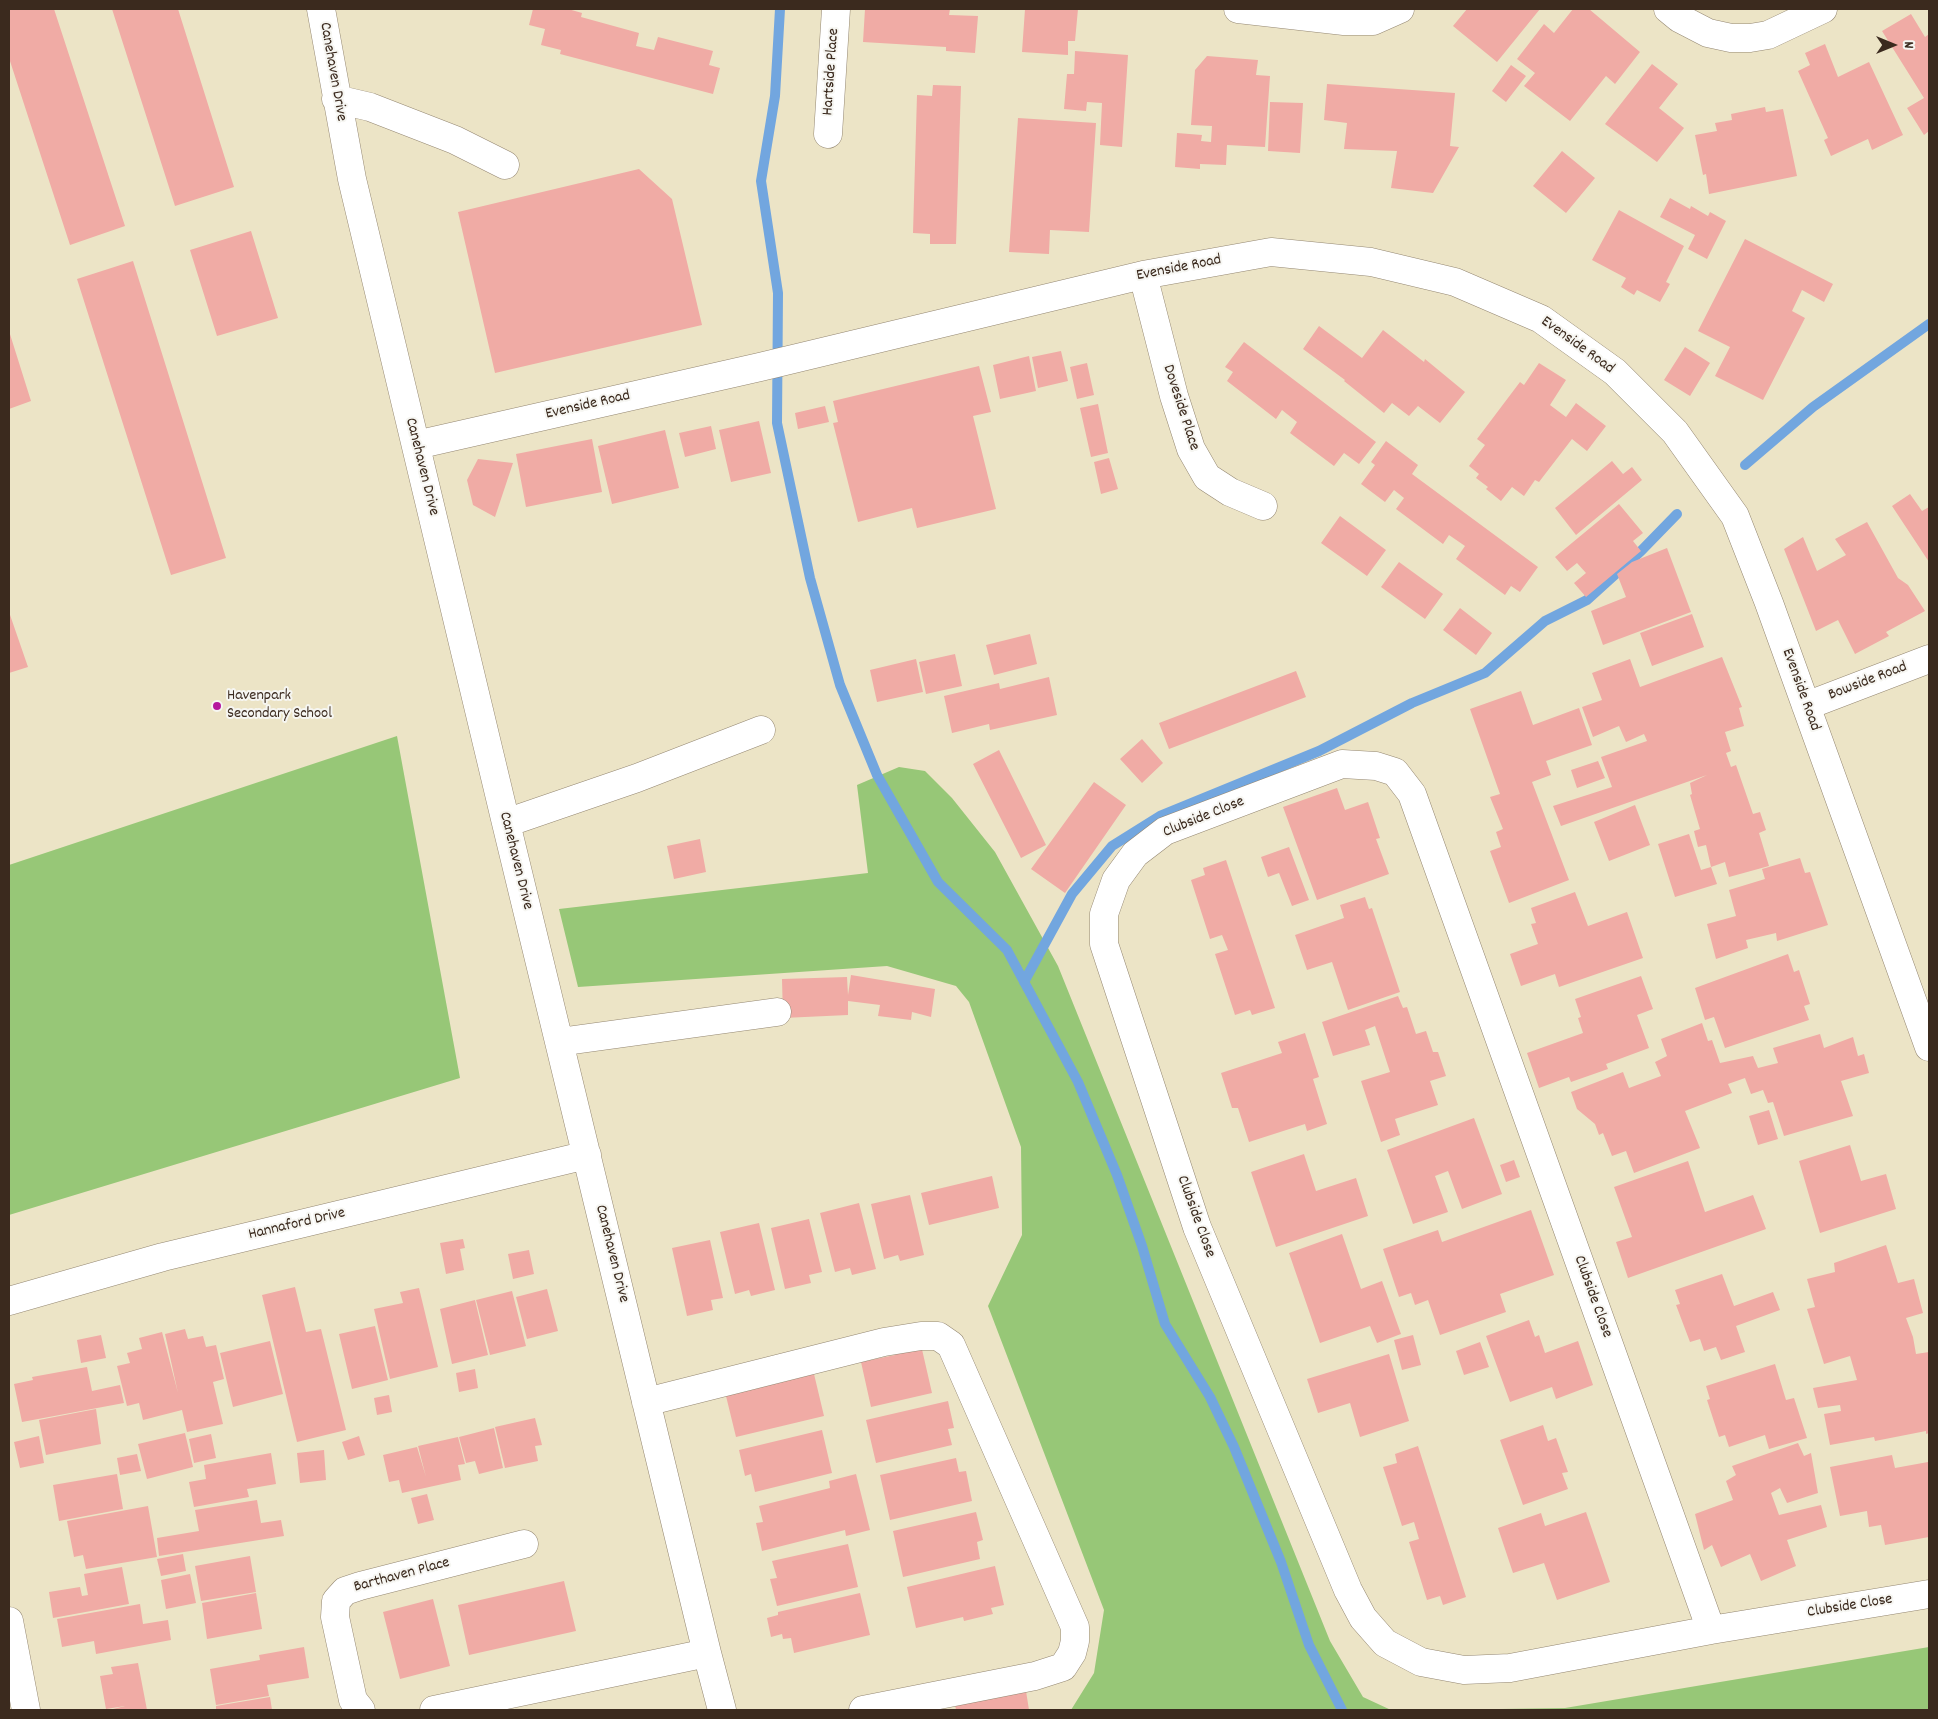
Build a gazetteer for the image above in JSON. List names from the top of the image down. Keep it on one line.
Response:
{"streets":{"street":["Canehaven Drive","Hartside Place","Evenside Road","Doveside Place","Bowside Road","Clubside Close","Hannaford Drive","Barthaven Place"]},"crossings":[["Canehaven Drive","Evenside Road"],["Canehaven Drive","Hannaford Drive"],["Evenside Road","Doveside Place"],["Evenside Road","Bowside Road"]],"places":["Havenpark Secondary School"],"north":"right"}
